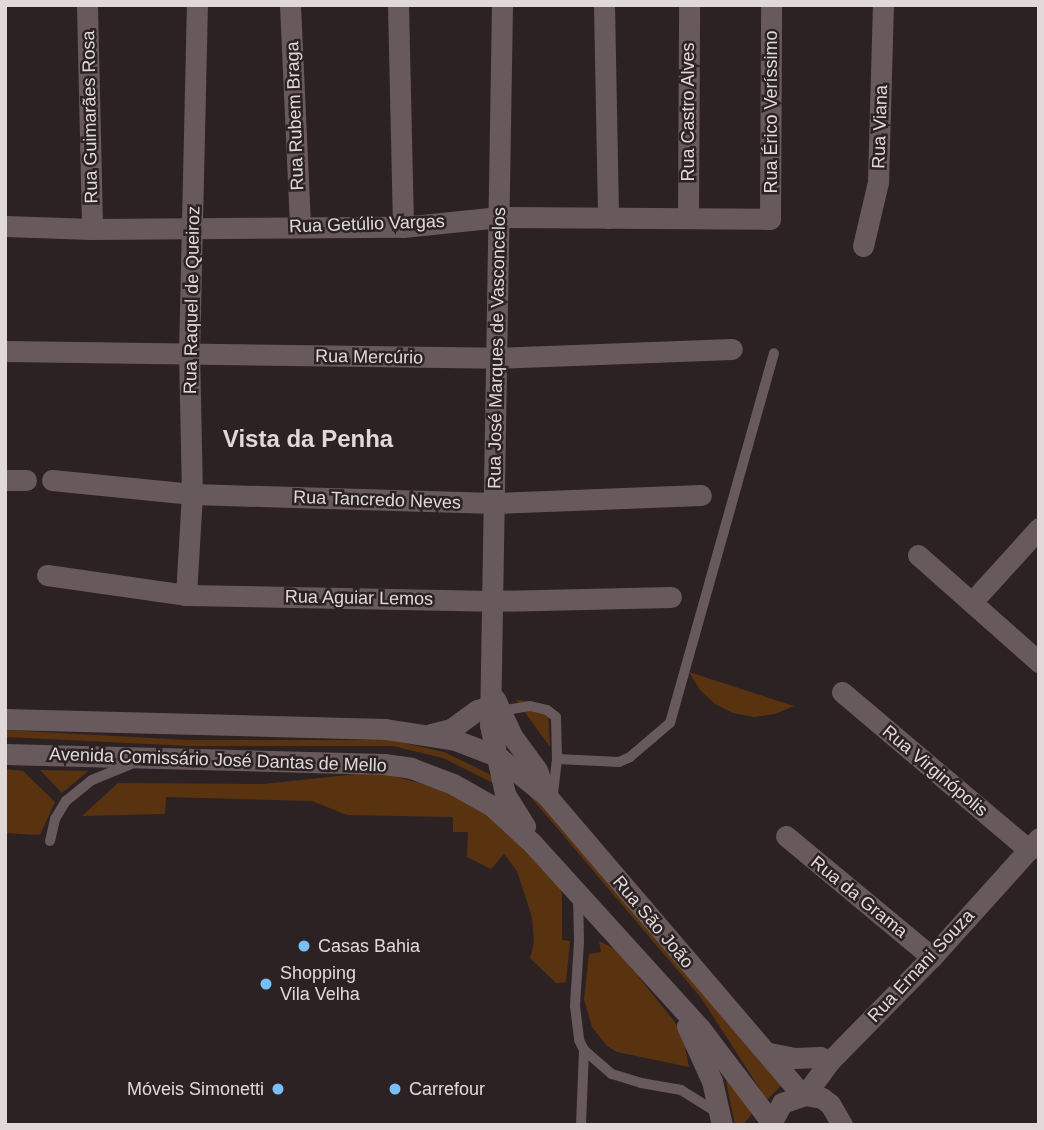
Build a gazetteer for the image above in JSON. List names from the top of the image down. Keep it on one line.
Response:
{"streets":{"street":["Rua Castro Alves","Rua Érico Veríssimo","Rua Rubem Braga","Rua Guimarães Rosa","Rua Viana","Rua Getúlio Vargas","Rua Raquel de Queiroz","Rua José Marques de Vasconcelos","Rua Mercúrio","Rua Tancredo Neves","Rua Aguiar Lemos","Avenida Comissário José Dantas de Mello","Rua Virginópolis","Rua da Grama","Rua São João","Rua Ernani Souza"]},"crossings":[["Rua Castro Alves","Rua Getúlio Vargas"],["Rua Érico Veríssimo","Rua Getúlio Vargas"],["Rua Rubem Braga","Rua Getúlio Vargas"],["Rua Guimarães Rosa","Rua Getúlio Vargas"],["Rua Getúlio Vargas","Rua Raquel de Queiroz"],["Rua Getúlio Vargas","Rua José Marques de Vasconcelos"],["Rua Raquel de Queiroz","Rua Mercúrio"],["Rua Raquel de Queiroz","Rua Tancredo Neves"],["Rua Raquel de Queiroz","Rua Aguiar Lemos"],["Rua José Marques de Vasconcelos","Rua Mercúrio"],["Rua José Marques de Vasconcelos","Rua Tancredo Neves"],["Rua José Marques de Vasconcelos","Rua Aguiar Lemos"],["Rua José Marques de Vasconcelos","Avenida Comissário José Dantas de Mello"],["Rua José Marques de Vasconcelos","Rua São João"],["Avenida Comissário José Dantas de Mello","Rua São João"],["Rua Virginópolis","Rua Ernani Souza"],["Rua da Grama","Rua Ernani Souza"],["Rua São João","Rua Ernani Souza"]],"districts":["Vista da Penha"],"places":["Casas Bahia","Shopping Vila Velha","Móveis Simonetti","Carrefour"]}
